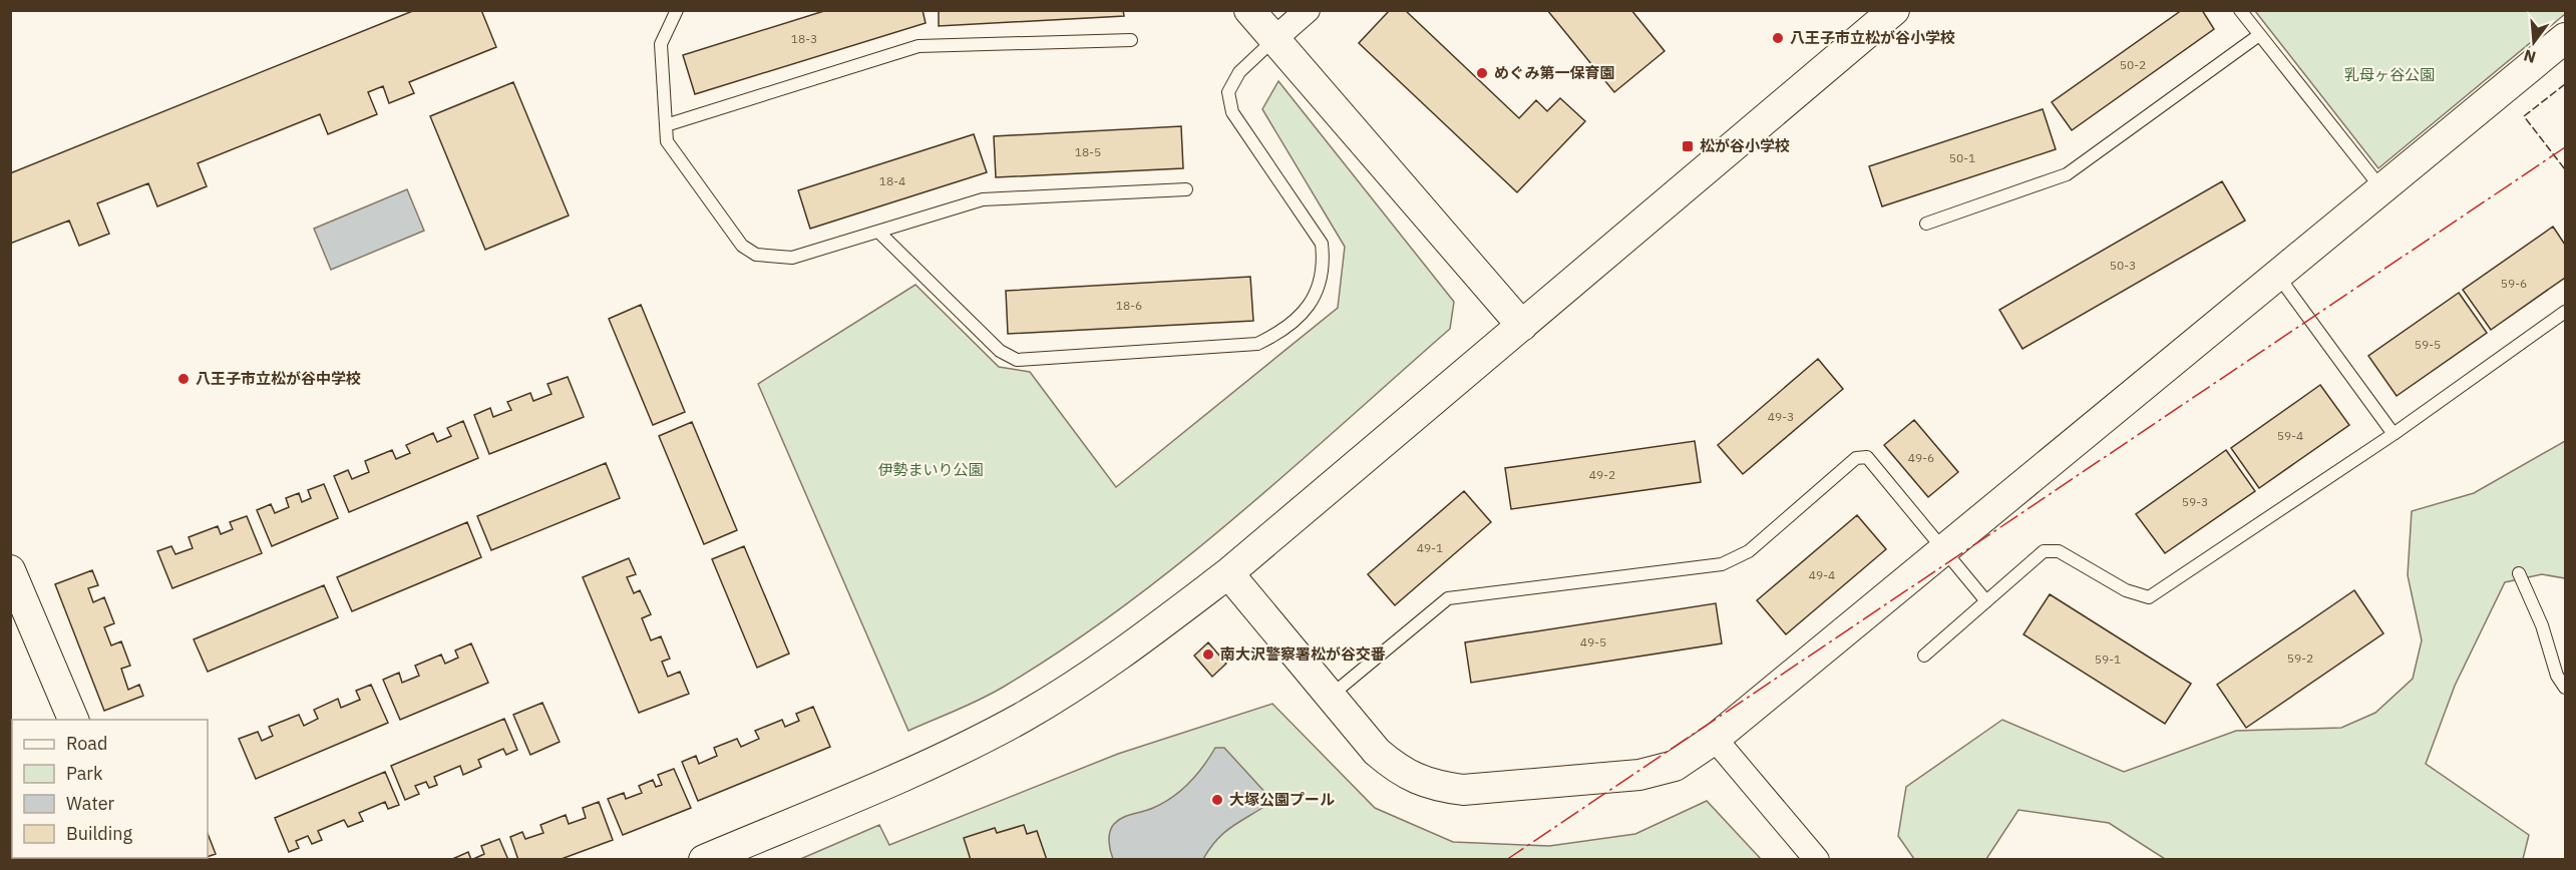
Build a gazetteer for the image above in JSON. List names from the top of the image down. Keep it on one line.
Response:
{"parks":["乳母ヶ谷公園","伊勢まいり公園"],"places":{"other":["八王子市立松が谷小学校","めぐみ第一保育園","八王子市立松が谷中学校","南大沢警察署松が谷交番","大塚公園プール"],"transit":["松が谷小学校"]},"house_numbers":["18-3","50-2","18-5","50-1","18-4","50-3","59-6","18-6","59-5","49-3","59-4","49-6","49-2","59-3","49-1","49-4","49-5","59-2","59-1"],"legend":["Road","Park","Water","Building"],"north":"bottom"}
